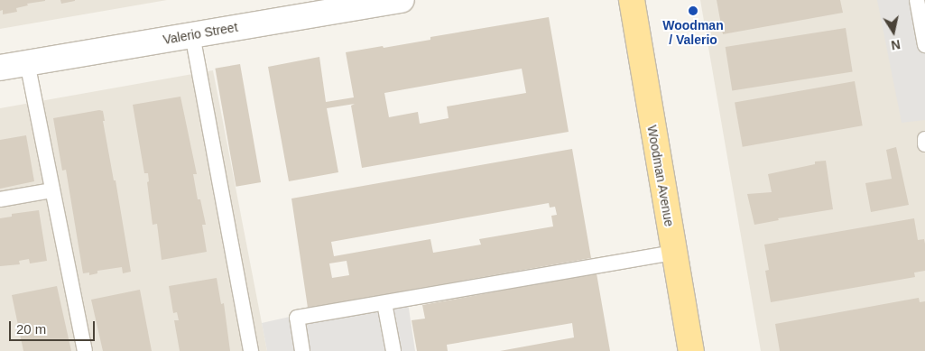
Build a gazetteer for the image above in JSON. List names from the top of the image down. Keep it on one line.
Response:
{"streets":{"main road":["Woodman Avenue"],"street":["Valerio Street"]},"places":["Woodman / Valerio"],"scale_bar":"20 m","north":"bottom"}
